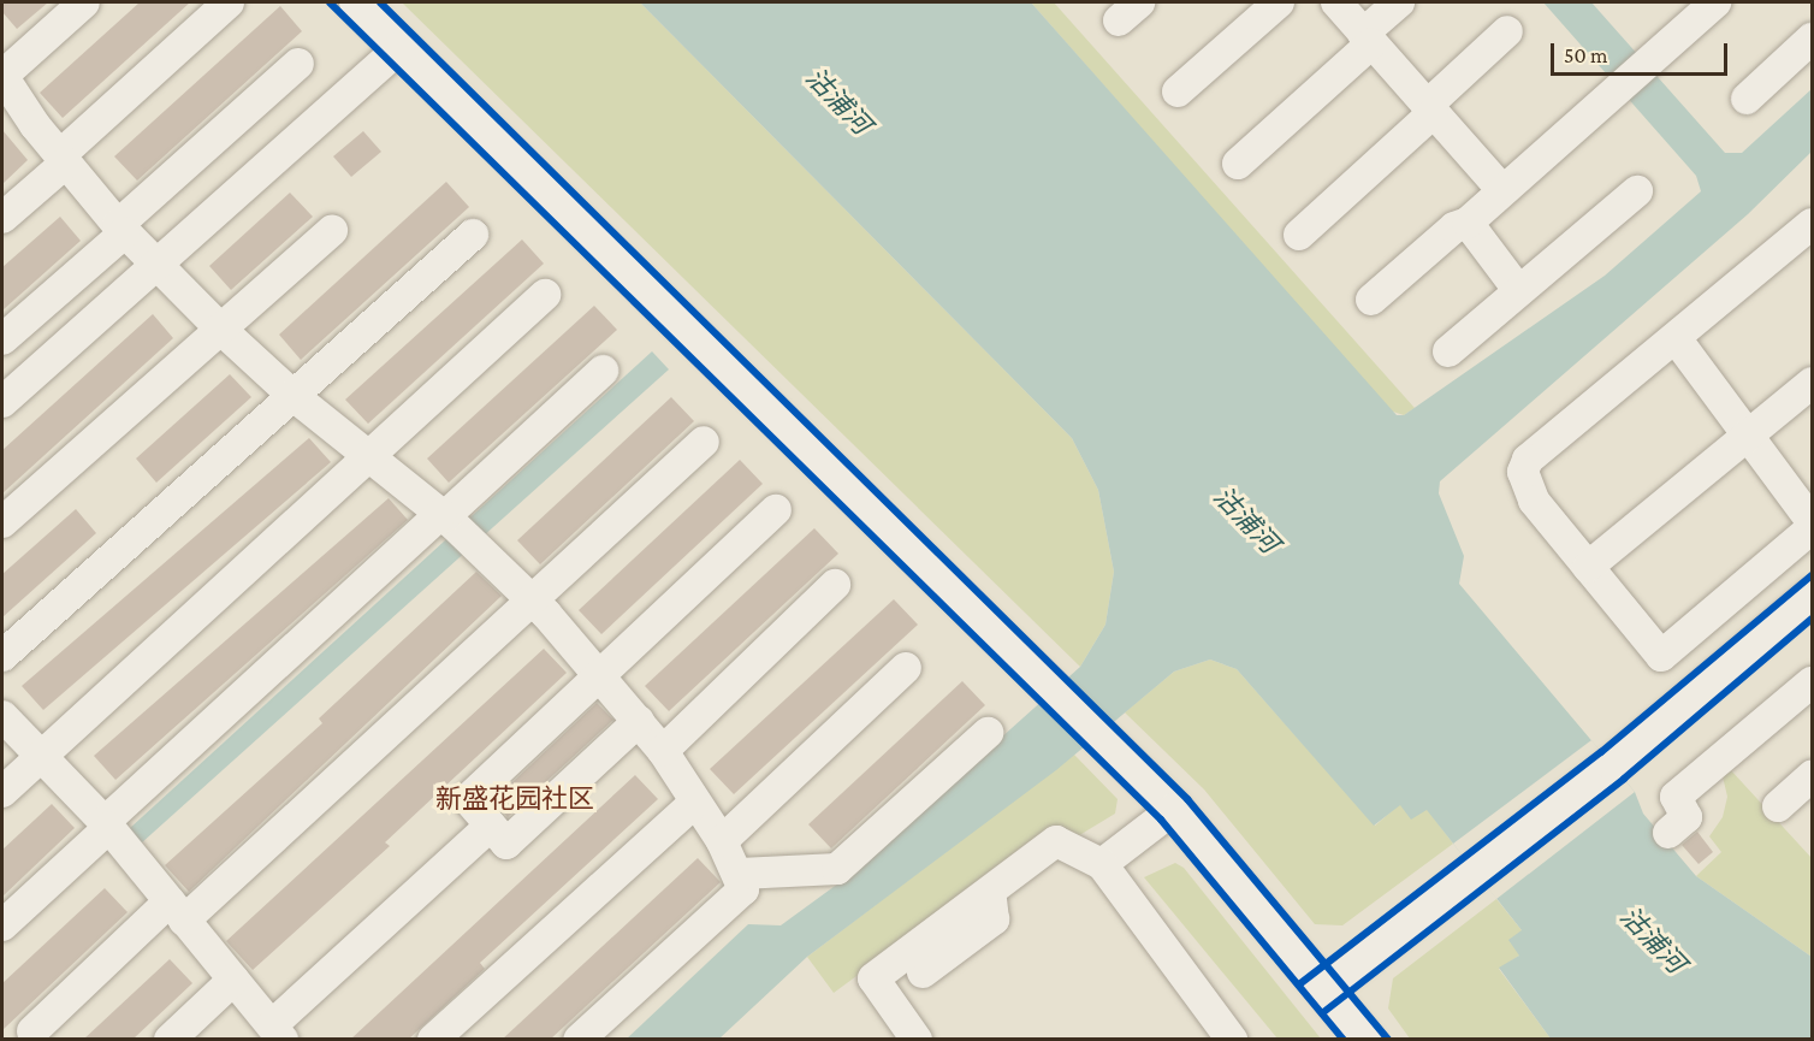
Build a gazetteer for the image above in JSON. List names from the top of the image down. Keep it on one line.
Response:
{"districts":["新盛花园社区"],"water":["沽浦河"],"scale_bar":"50 m"}
